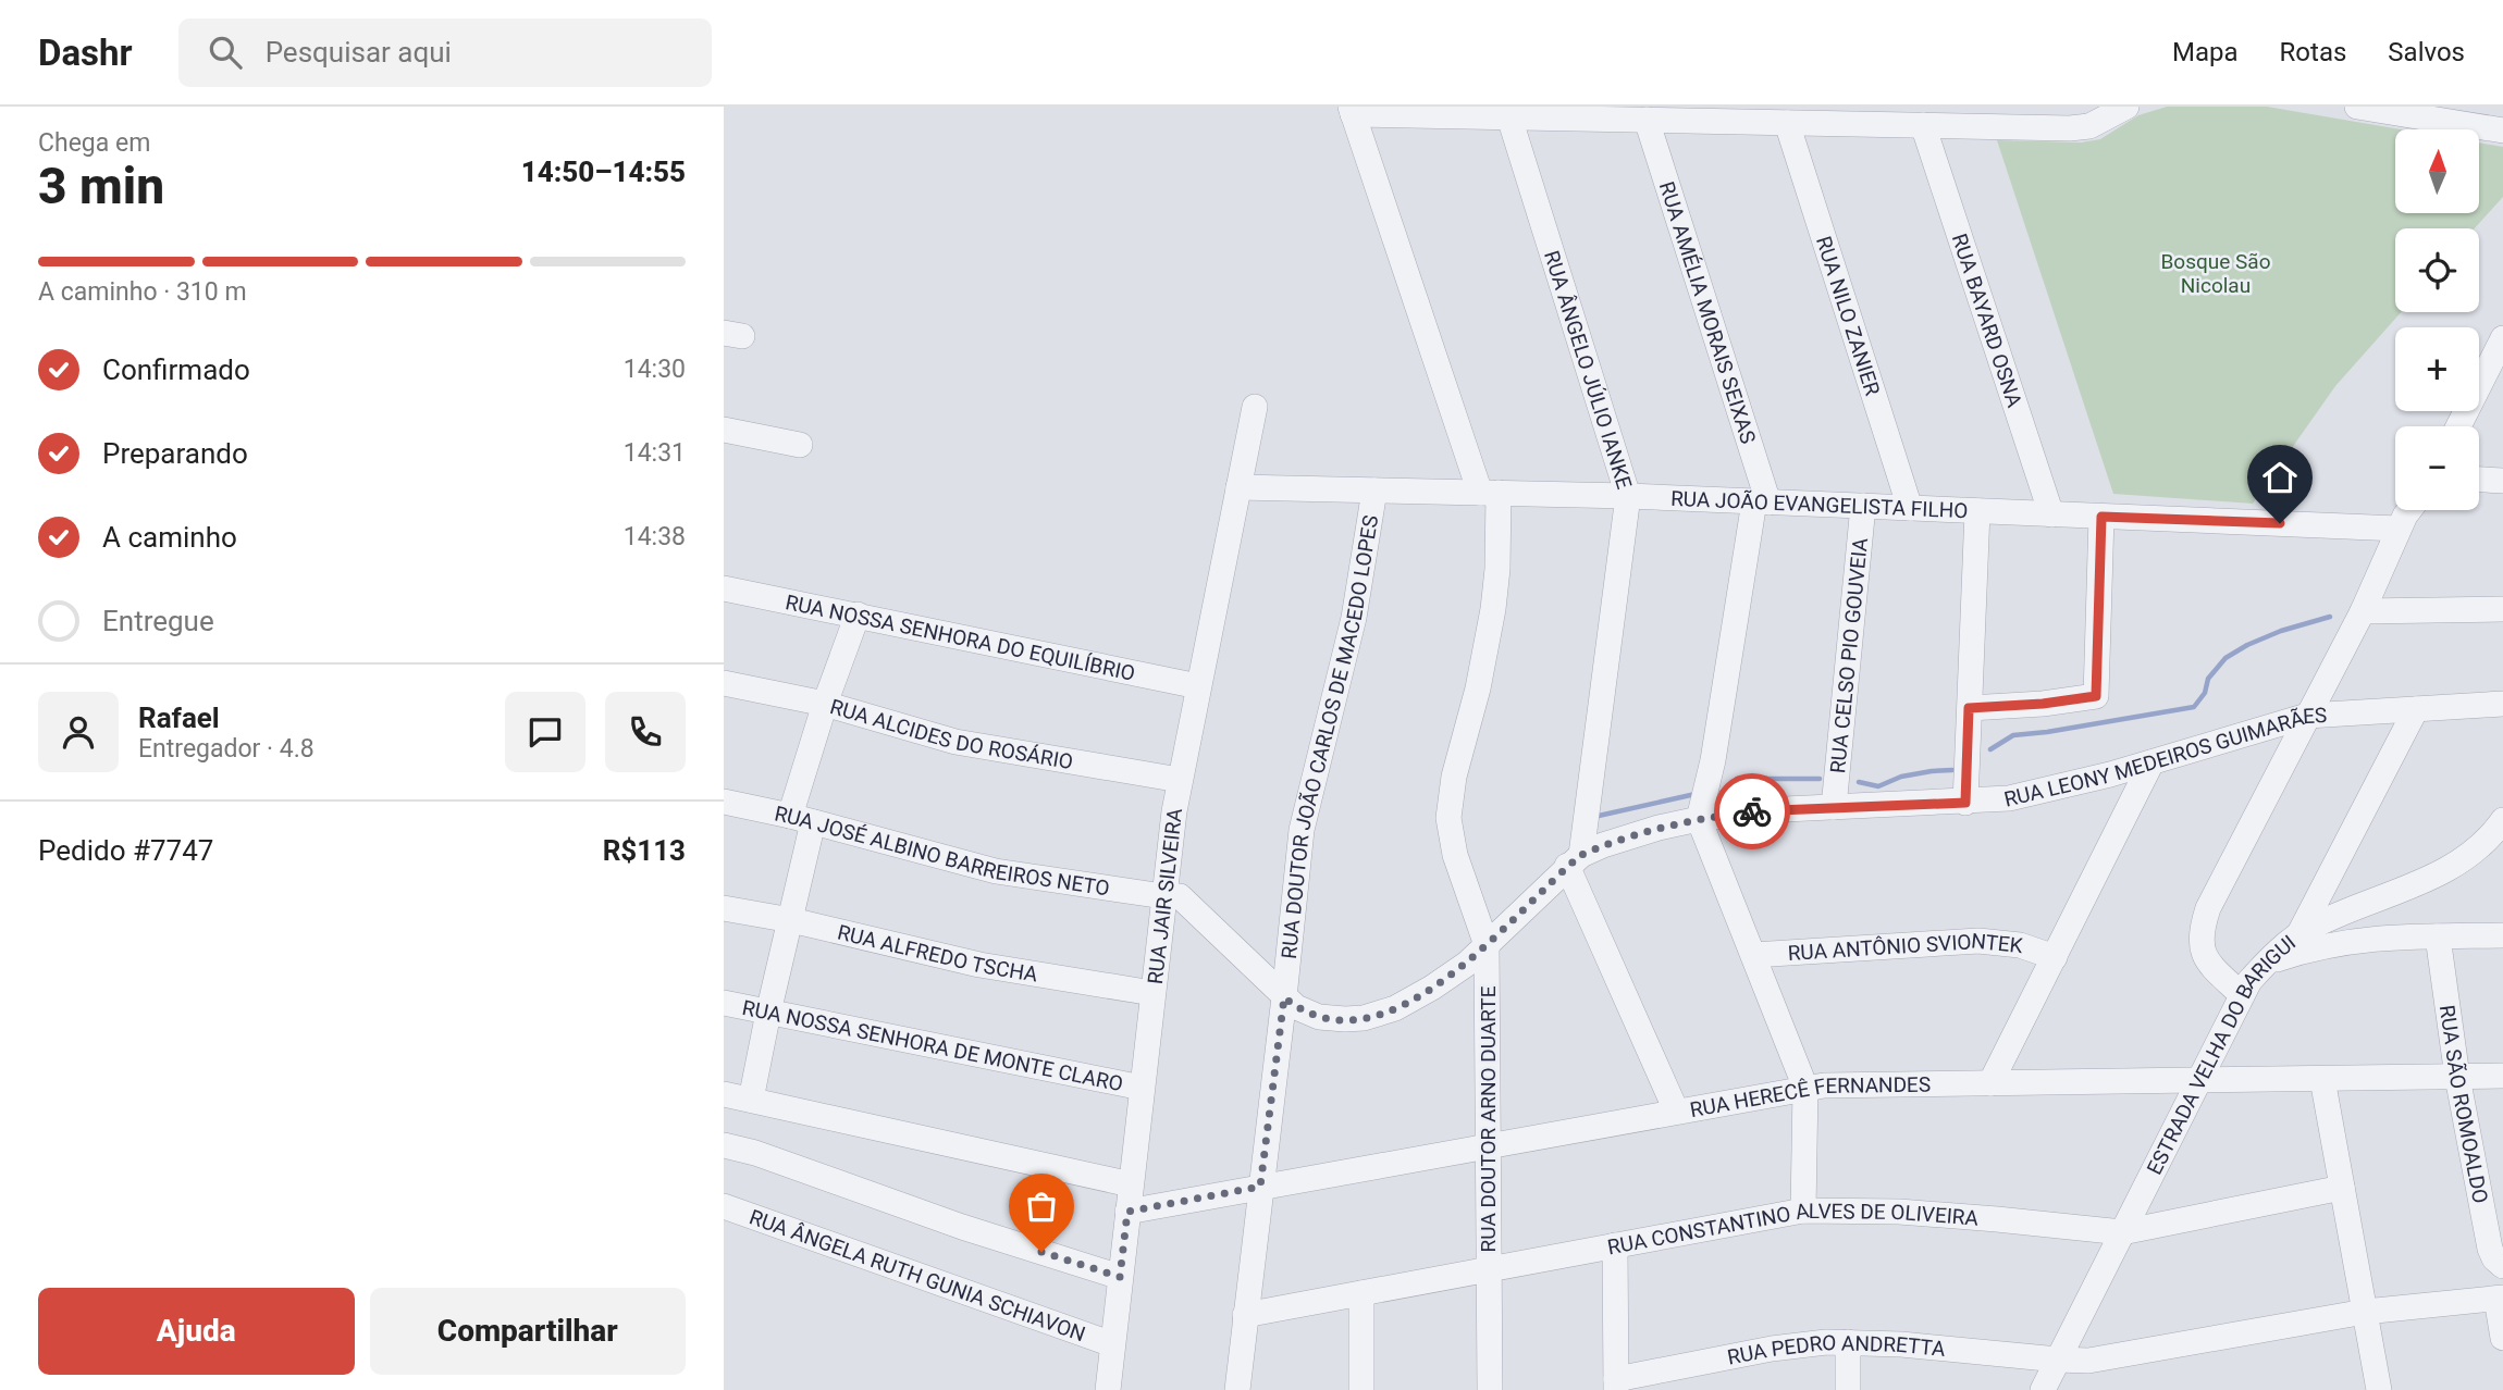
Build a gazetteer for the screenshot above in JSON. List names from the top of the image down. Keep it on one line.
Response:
{"streets":{"street":["RUA AMÉLIA MORAIS SEIXAS","RUA NILO ZANIER","RUA BAYARD OSNA","RUA ÂNGELO JÚLIO IANKE","RUA JOÃO EVANGELISTA FILHO","RUA NOSSA SENHORA DO EQUILÍBRIO","RUA CELSO PIO GOUVEIA","RUA ALCIDES DO ROSÁRIO","RUA DOUTOR JOÃO CARLOS DE MACEDO LOPES","RUA LEONY MEDEIROS GUIMARÃES","RUA JOSÉ ALBINO BARREIROS NETO","RUA JAIR SILVEIRA","RUA ANTÔNIO SVIONTEK","RUA ALFREDO TSCHA","RUA NOSSA SENHORA DE MONTE CLARO","ESTRADA VELHA DO BARIGUI","RUA HERECÊ FERNANDES","RUA SÃO ROMOALDO","RUA DOUTOR ARNO DUARTE","RUA CONSTANTINO ALVES DE OLIVEIRA","RUA ÂNGELA RUTH GUNIA SCHIAVON","RUA PEDRO ANDRETTA"]},"crossings":[["RUA AMÉLIA MORAIS SEIXAS","RUA JOÃO EVANGELISTA FILHO"],["RUA AMÉLIA MORAIS SEIXAS","RUA LEONY MEDEIROS GUIMARÃES"],["RUA NILO ZANIER","RUA JOÃO EVANGELISTA FILHO"],["RUA BAYARD OSNA","RUA JOÃO EVANGELISTA FILHO"],["RUA ÂNGELO JÚLIO IANKE","RUA JOÃO EVANGELISTA FILHO"],["RUA ÂNGELO JÚLIO IANKE","RUA LEONY MEDEIROS GUIMARÃES"],["RUA JOÃO EVANGELISTA FILHO","RUA CELSO PIO GOUVEIA"],["RUA JOÃO EVANGELISTA FILHO","RUA DOUTOR JOÃO CARLOS DE MACEDO LOPES"],["RUA JOÃO EVANGELISTA FILHO","RUA JAIR SILVEIRA"],["RUA JOÃO EVANGELISTA FILHO","RUA DOUTOR ARNO DUARTE"],["RUA NOSSA SENHORA DO EQUILÍBRIO","RUA JAIR SILVEIRA"],["RUA CELSO PIO GOUVEIA","RUA LEONY MEDEIROS GUIMARÃES"],["RUA ALCIDES DO ROSÁRIO","RUA JAIR SILVEIRA"],["RUA DOUTOR JOÃO CARLOS DE MACEDO LOPES","RUA LEONY MEDEIROS GUIMARÃES"],["RUA DOUTOR JOÃO CARLOS DE MACEDO LOPES","RUA HERECÊ FERNANDES"],["RUA DOUTOR JOÃO CARLOS DE MACEDO LOPES","RUA CONSTANTINO ALVES DE OLIVEIRA"],["RUA LEONY MEDEIROS GUIMARÃES","RUA JOSÉ ALBINO BARREIROS NETO"],["RUA LEONY MEDEIROS GUIMARÃES","RUA JAIR SILVEIRA"],["RUA LEONY MEDEIROS GUIMARÃES","RUA DOUTOR ARNO DUARTE"],["RUA JOSÉ ALBINO BARREIROS NETO","RUA JAIR SILVEIRA"],["RUA JAIR SILVEIRA","RUA ALFREDO TSCHA"],["RUA JAIR SILVEIRA","RUA NOSSA SENHORA DE MONTE CLARO"],["RUA JAIR SILVEIRA","RUA HERECÊ FERNANDES"],["RUA JAIR SILVEIRA","RUA ÂNGELA RUTH GUNIA SCHIAVON"],["ESTRADA VELHA DO BARIGUI","RUA HERECÊ FERNANDES"],["ESTRADA VELHA DO BARIGUI","RUA CONSTANTINO ALVES DE OLIVEIRA"],["ESTRADA VELHA DO BARIGUI","RUA PEDRO ANDRETTA"],["RUA HERECÊ FERNANDES","RUA SÃO ROMOALDO"],["RUA HERECÊ FERNANDES","RUA DOUTOR ARNO DUARTE"],["RUA DOUTOR ARNO DUARTE","RUA CONSTANTINO ALVES DE OLIVEIRA"]],"parks":["Bosque São Nicolau"],"north":"top","page":{"header":"Dashr","search":"Pesquisar aqui","nav":["Mapa","Rotas","Salvos"],"heading":["3 min","Chega em","14:50–14:55"],"panel":["Rafael","Entregador · 4.8","Pedido #7747","R$113"],"map_buttons":["+","−"],"bar":"A caminho · 310 m","list":[["Confirmado","14:30"],["Preparando","14:31"],["A caminho","14:38"],"Entregue"],"buttons":["Ajuda","Compartilhar"]}}
